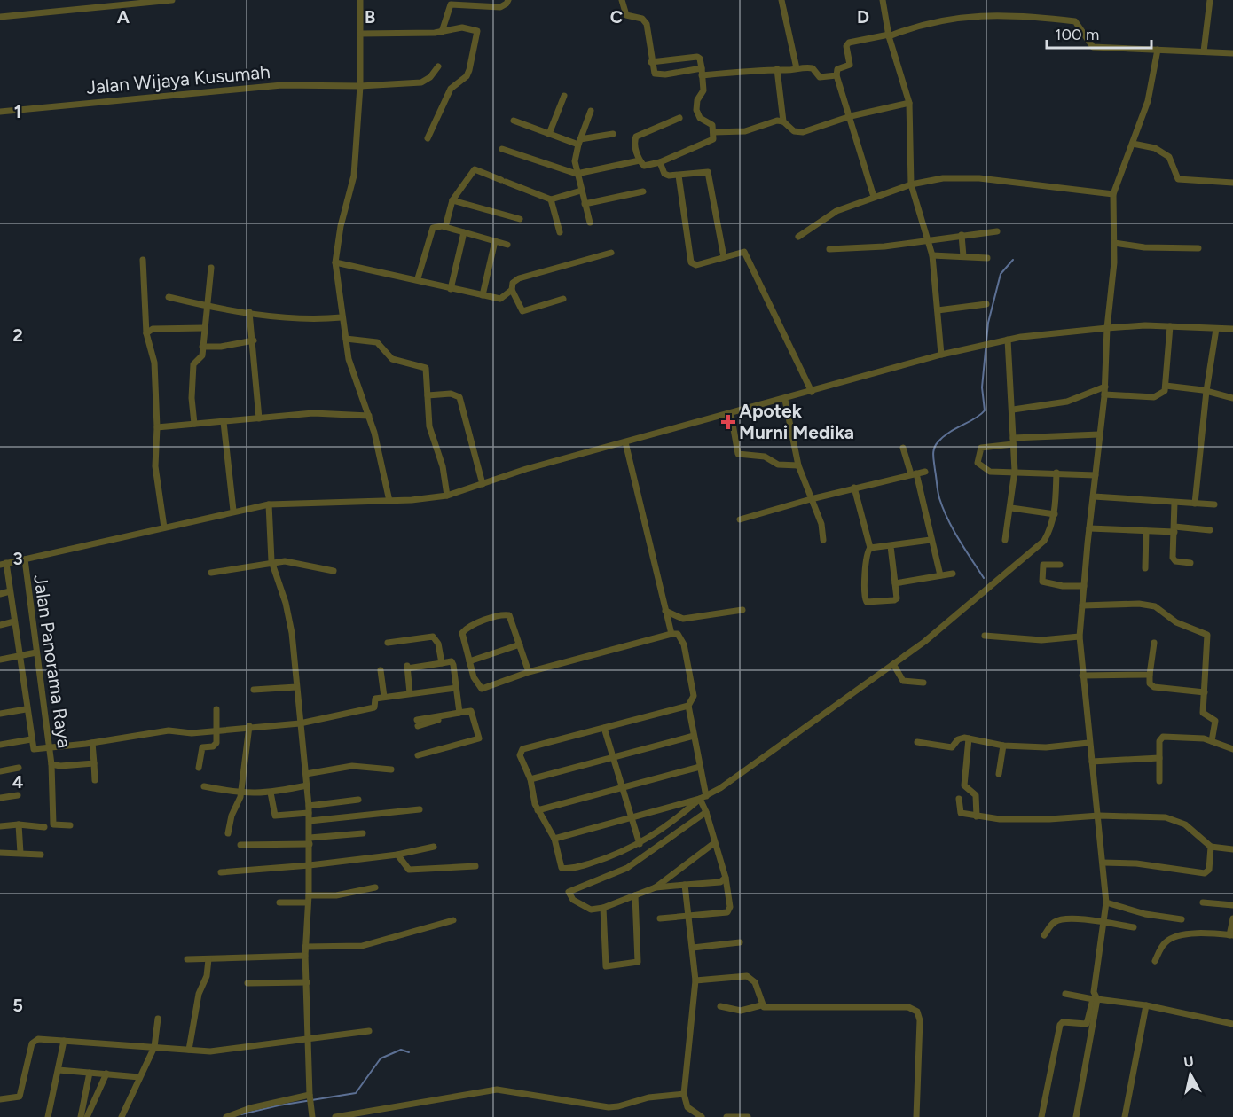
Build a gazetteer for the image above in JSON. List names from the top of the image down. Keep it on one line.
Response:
{"streets":{"street":["Jalan Wijaya Kusumah","Jalan Panorama Raya"]},"places":{"health":["Apotek Murni Medika"]},"scale_bar":"100 m","north":"top","grid":{"columns":["A","B","C","D"],"rows":["1","2","3","4","5"]}}
